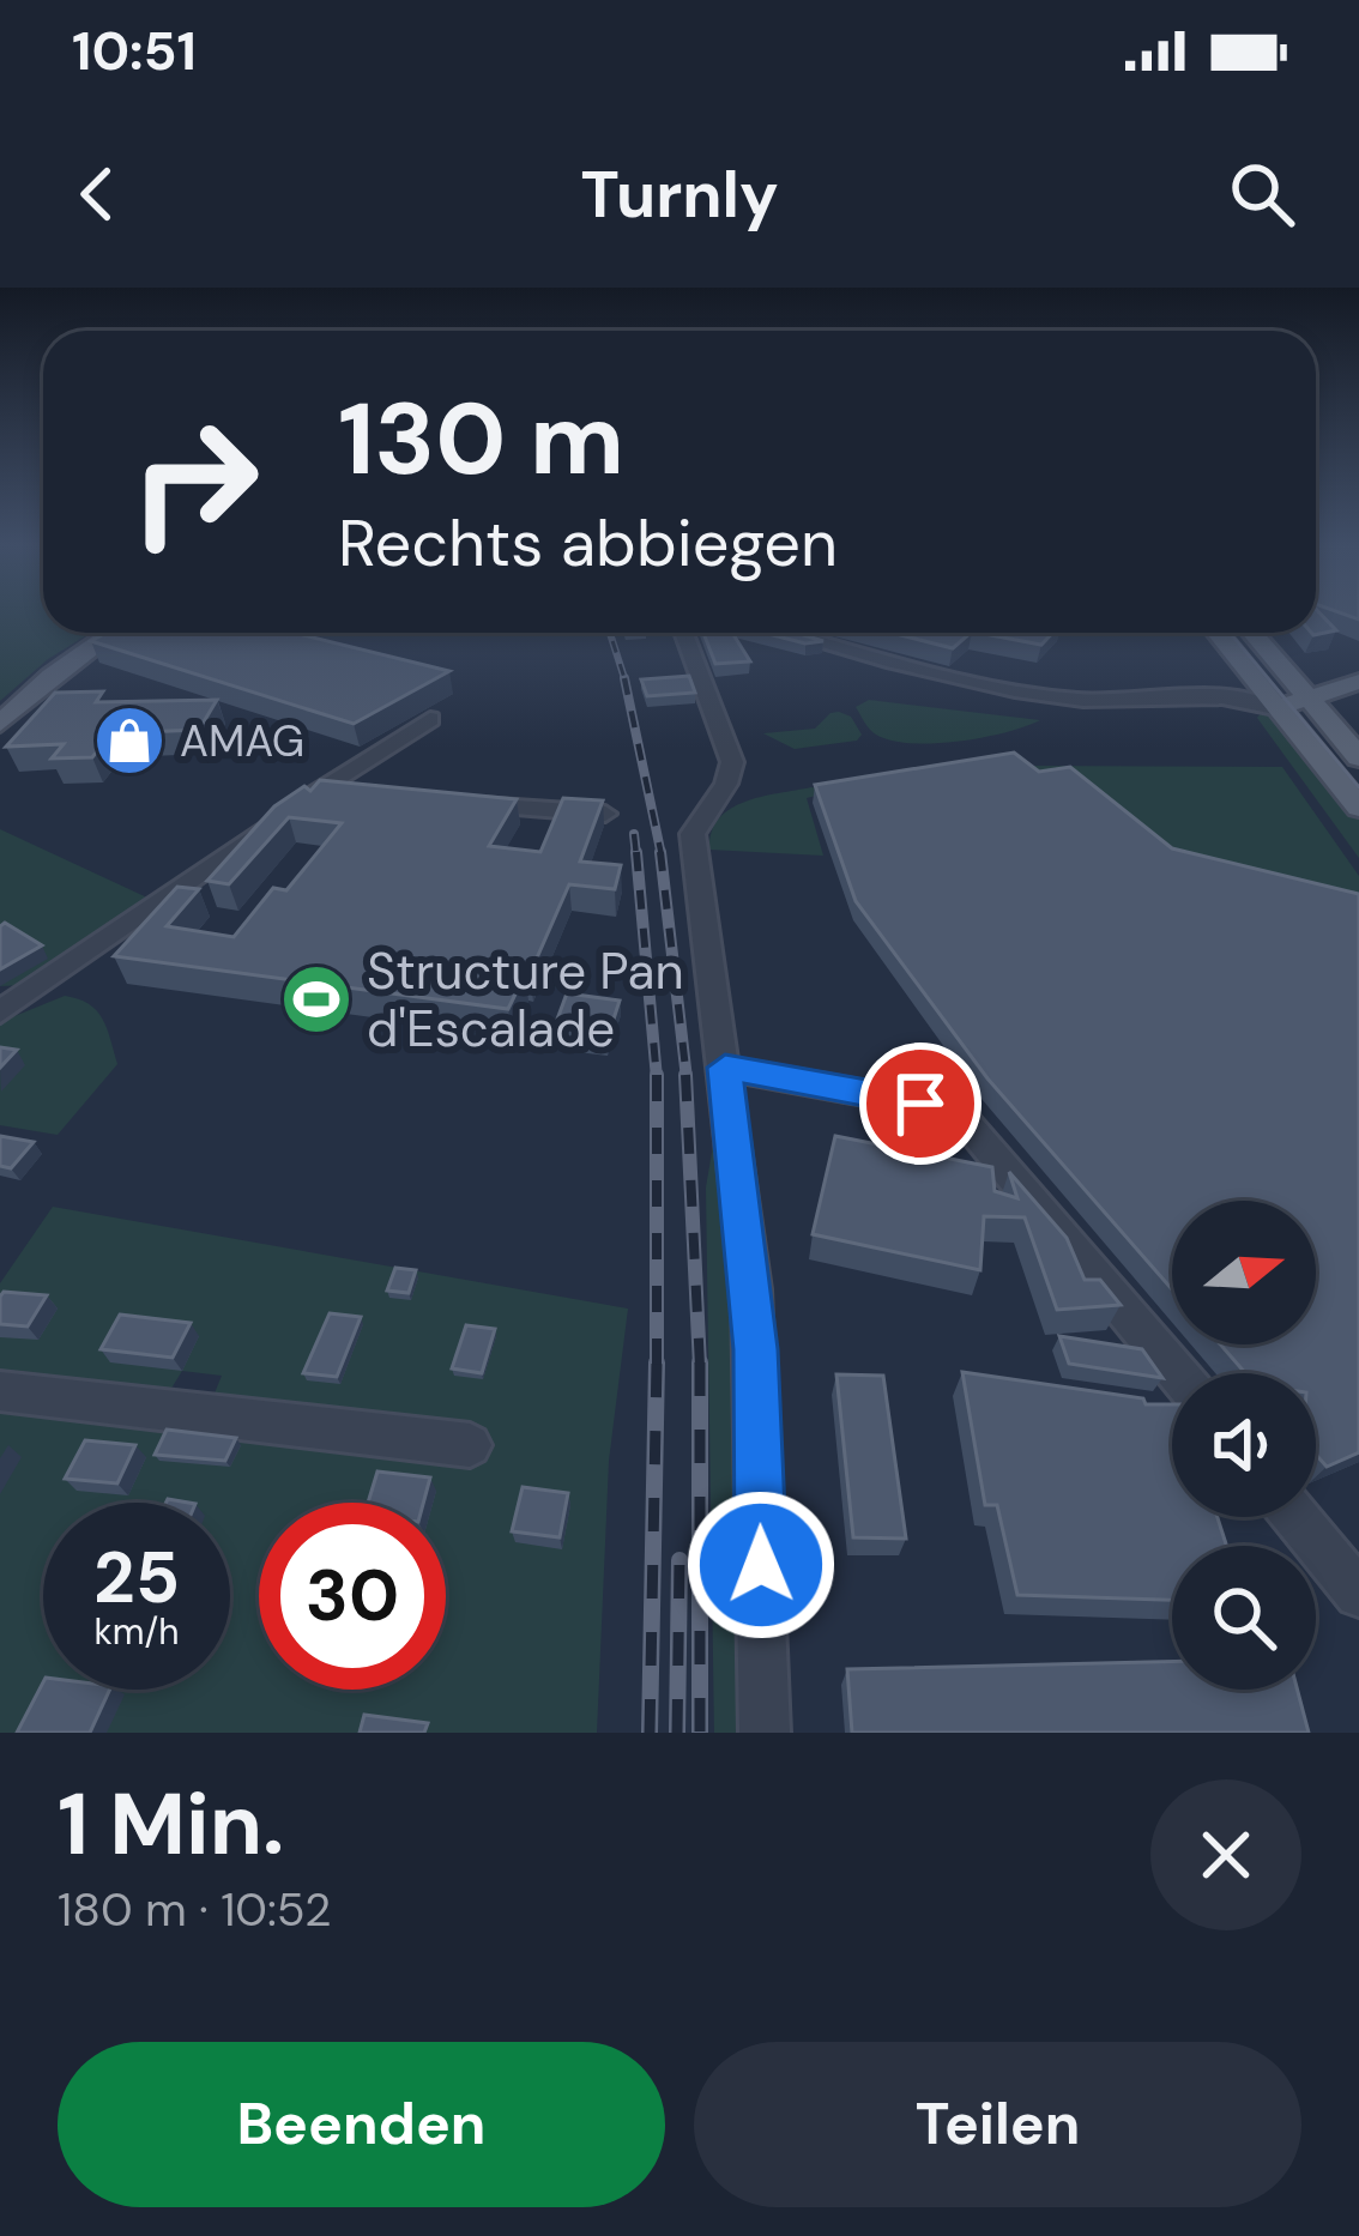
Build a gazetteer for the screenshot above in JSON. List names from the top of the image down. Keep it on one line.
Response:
{"places":{"shop":["AMAG"],"sports":["Structure Pan d'Escalade"]},"north":"right","page":{"status":"10:51","header":"Turnly","turn":["130 m","Rechts abbiegen"],"speed":"25 km/h","limit":"30","heading":["1 Min.","180 m · 10:52"],"buttons":["Beenden","Teilen"]}}
